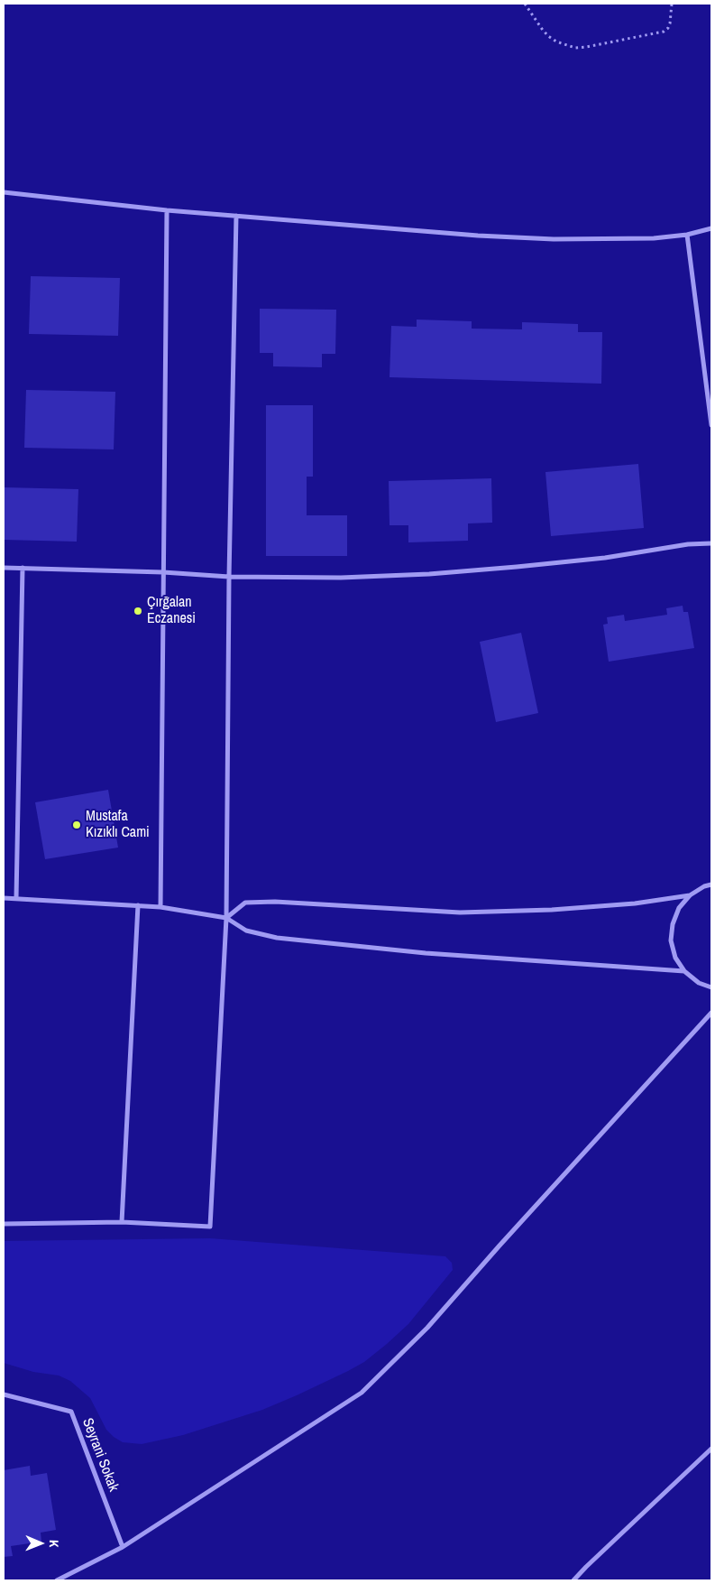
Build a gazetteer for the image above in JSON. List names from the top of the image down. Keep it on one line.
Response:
{"streets":{"street":["Seyrani Sokak"]},"places":["Çırğalan Eczanesi","Mustafa Kızıklı Cami"],"north":"right"}
